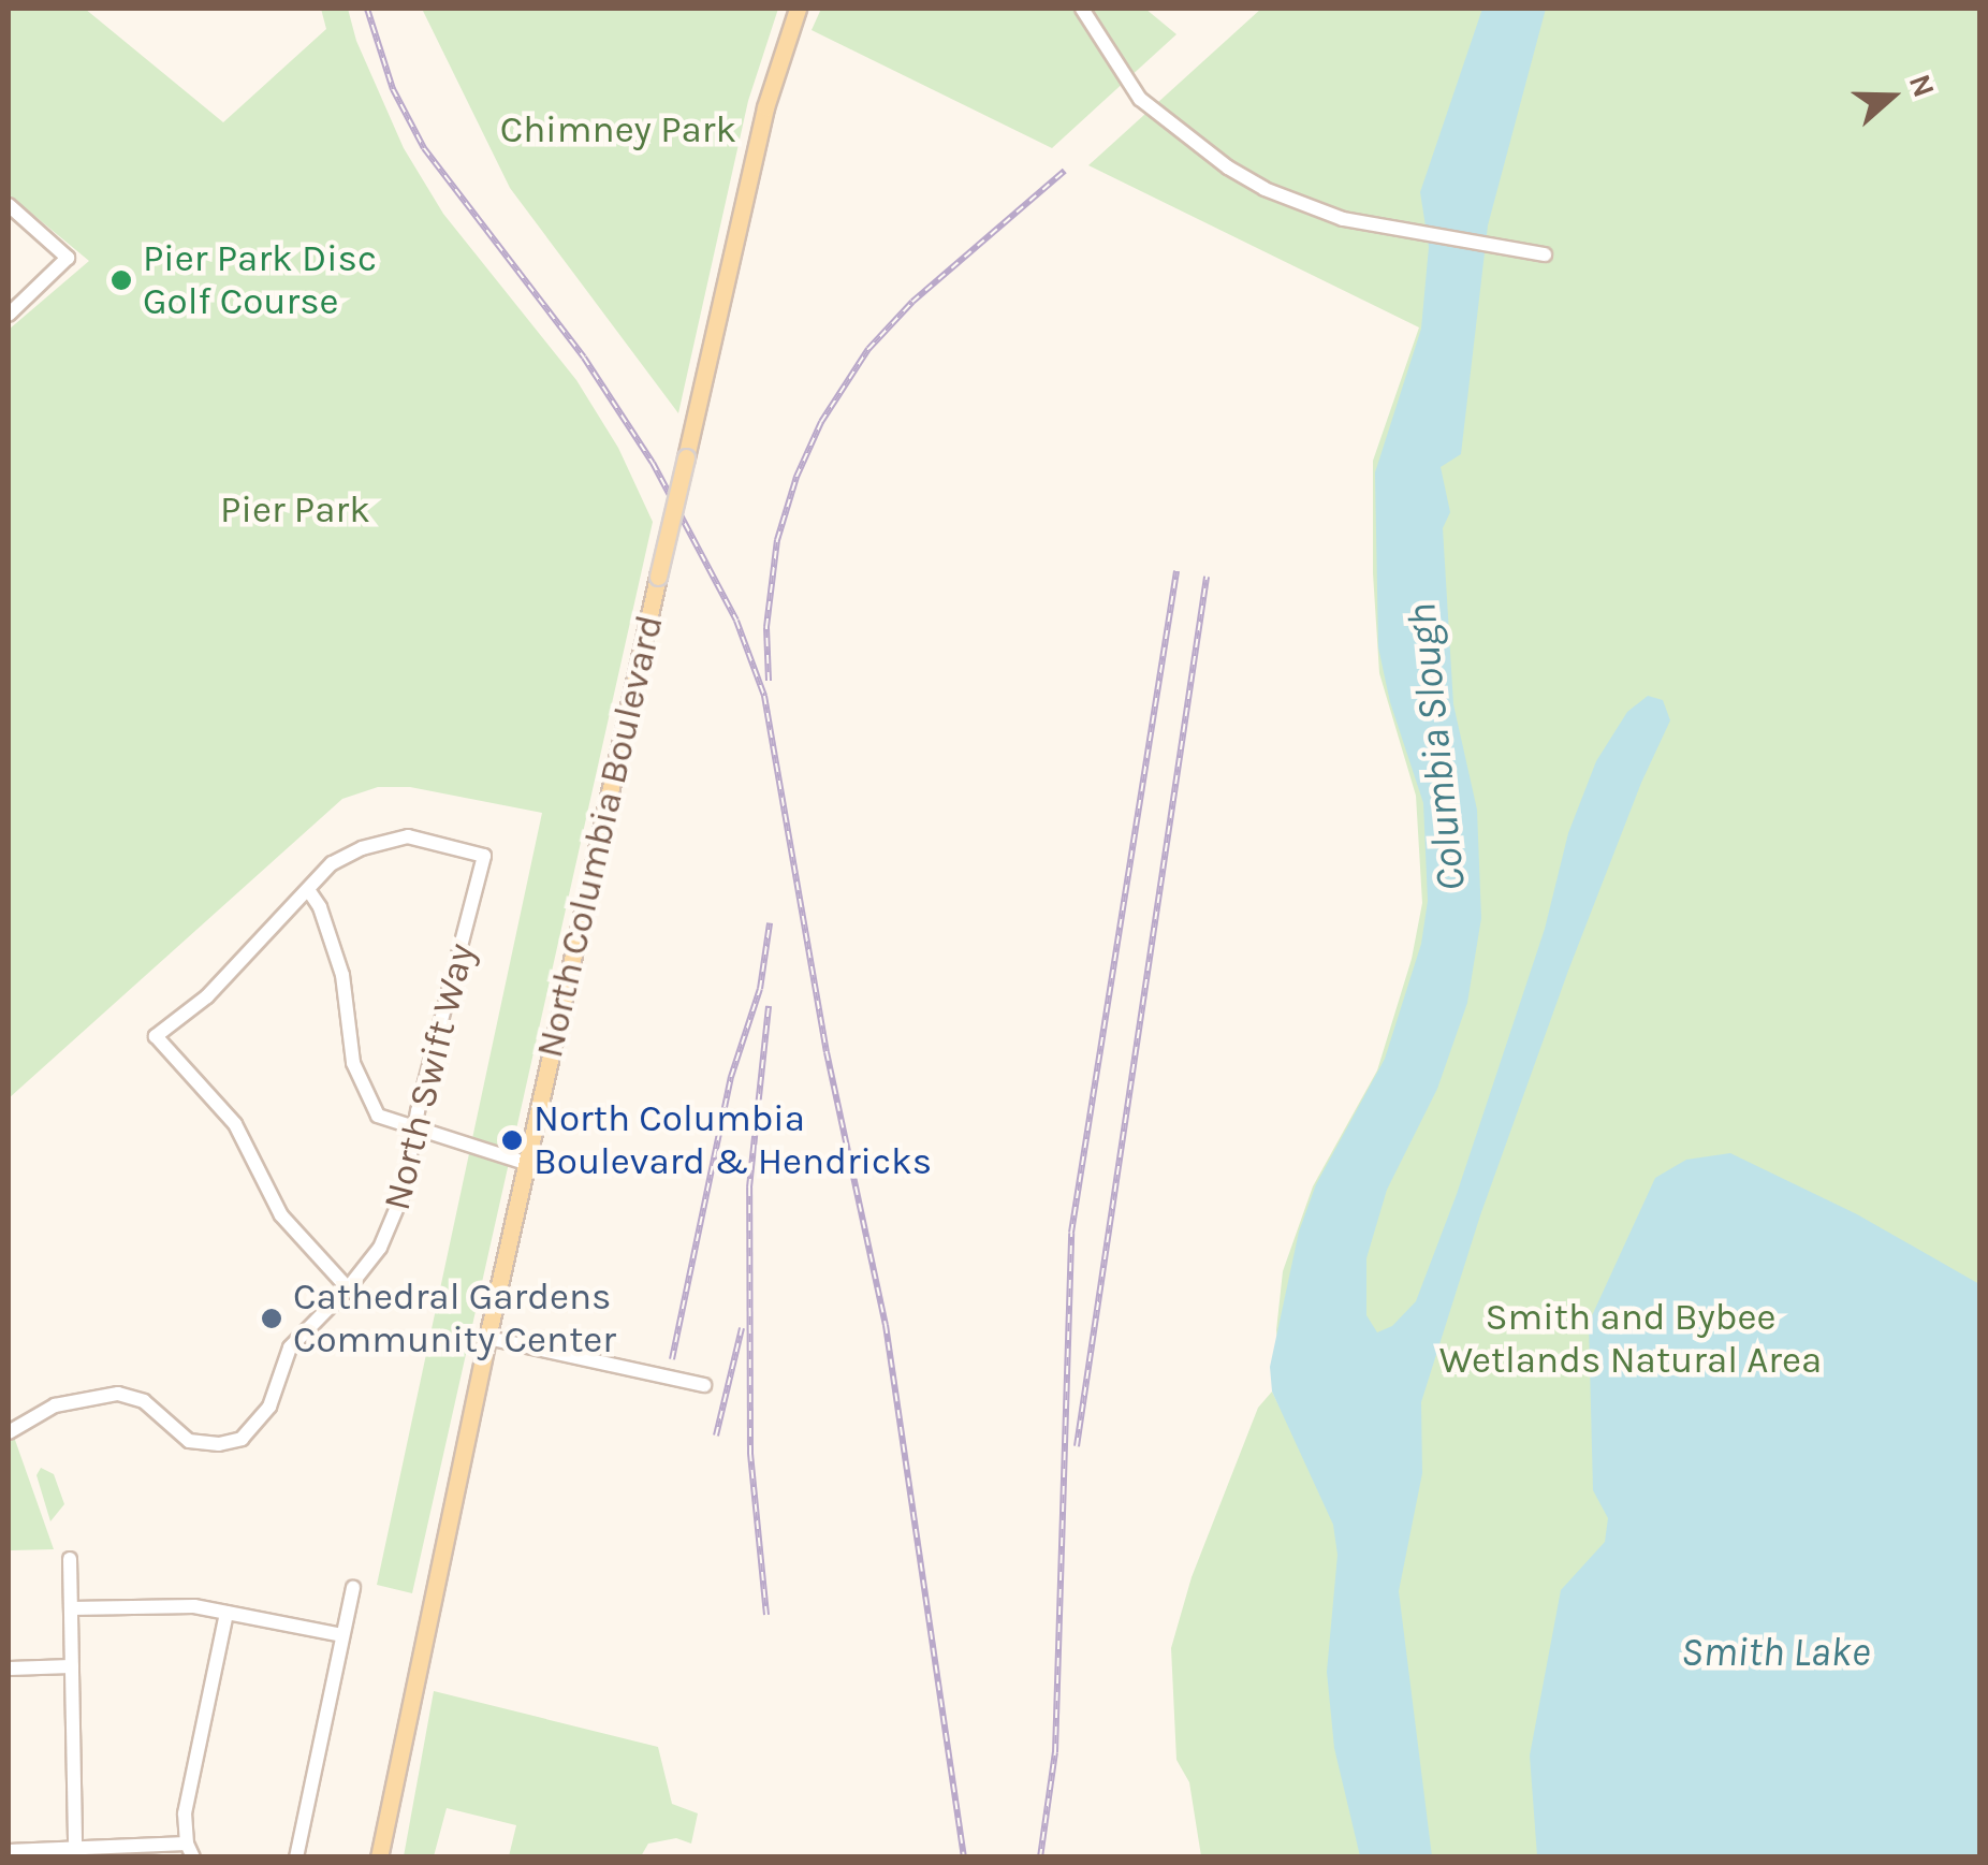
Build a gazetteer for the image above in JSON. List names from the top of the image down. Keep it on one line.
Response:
{"streets":{"main road":["North Columbia Boulevard"],"street":["North Swift Way"]},"water":["Columbia Slough","Smith Lake"],"parks":["Chimney Park","Pier Park","Smith and Bybee Wetlands Natural Area"],"places":["Pier Park Disc Golf Course","North Columbia Boulevard & Hendricks","Cathedral Gardens Community Center"],"north":"right"}
